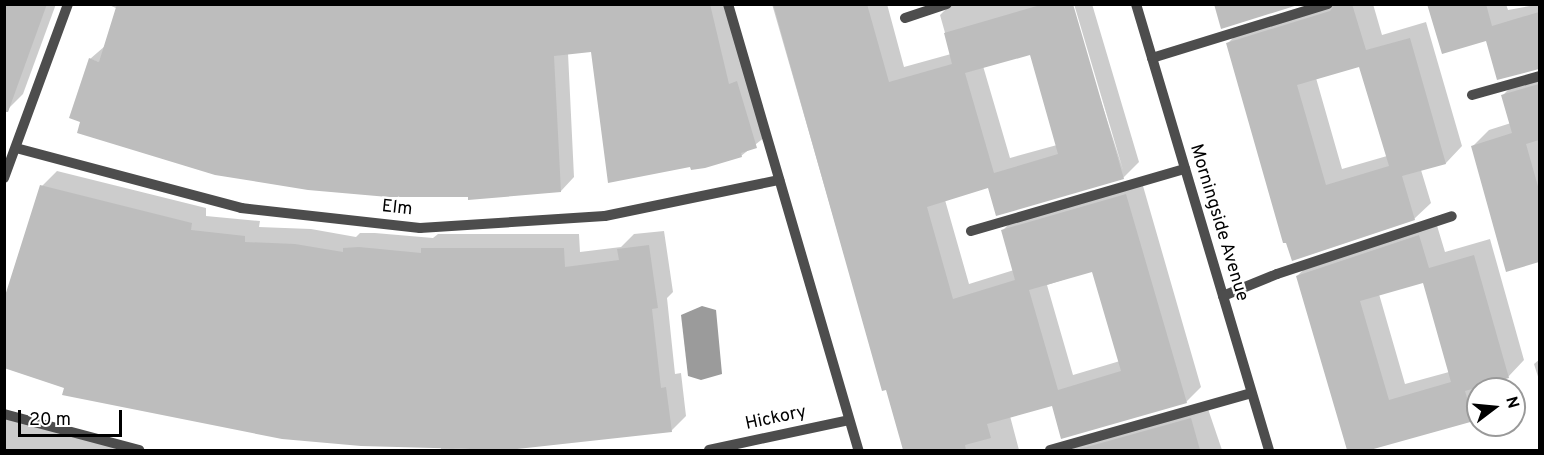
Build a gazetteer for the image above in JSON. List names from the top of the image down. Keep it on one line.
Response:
{"streets":{"street":["Elm","Morningside Avenue","Hickory"]},"scale_bar":"20 m","north":"right"}
